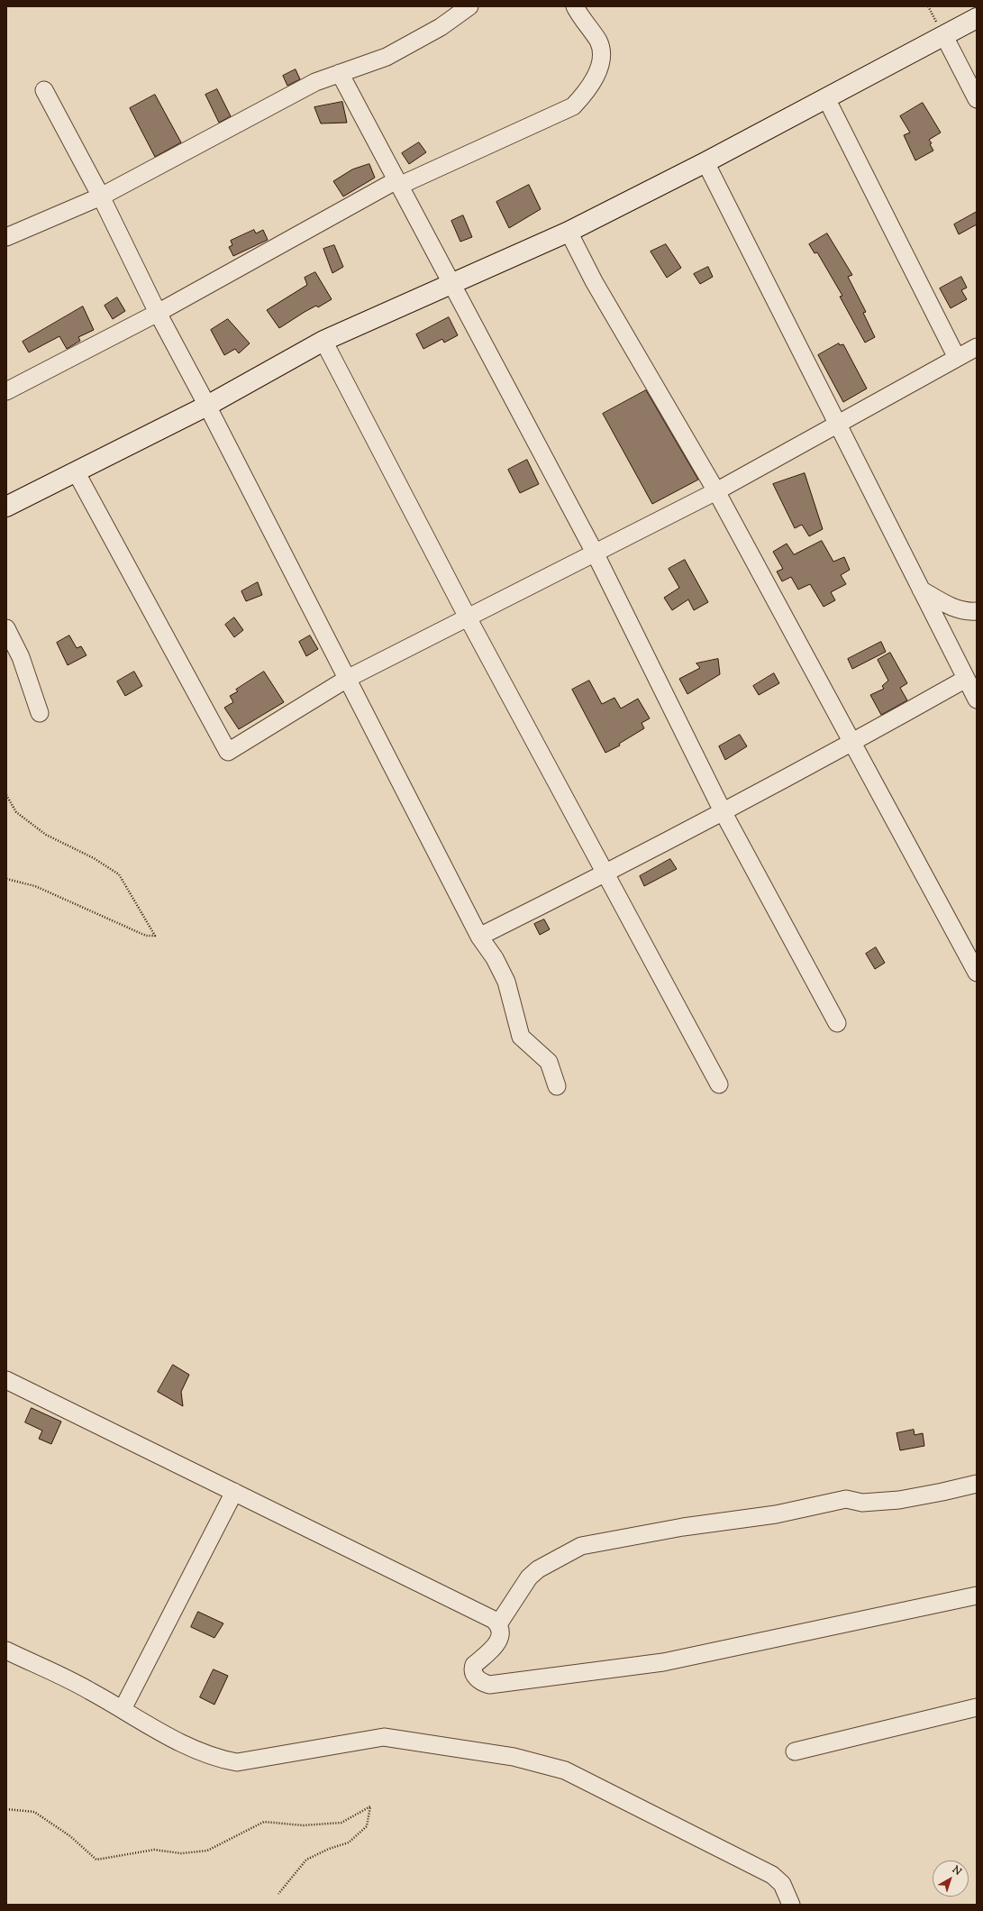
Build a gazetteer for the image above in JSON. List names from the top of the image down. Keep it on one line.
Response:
{"north":"top right"}
